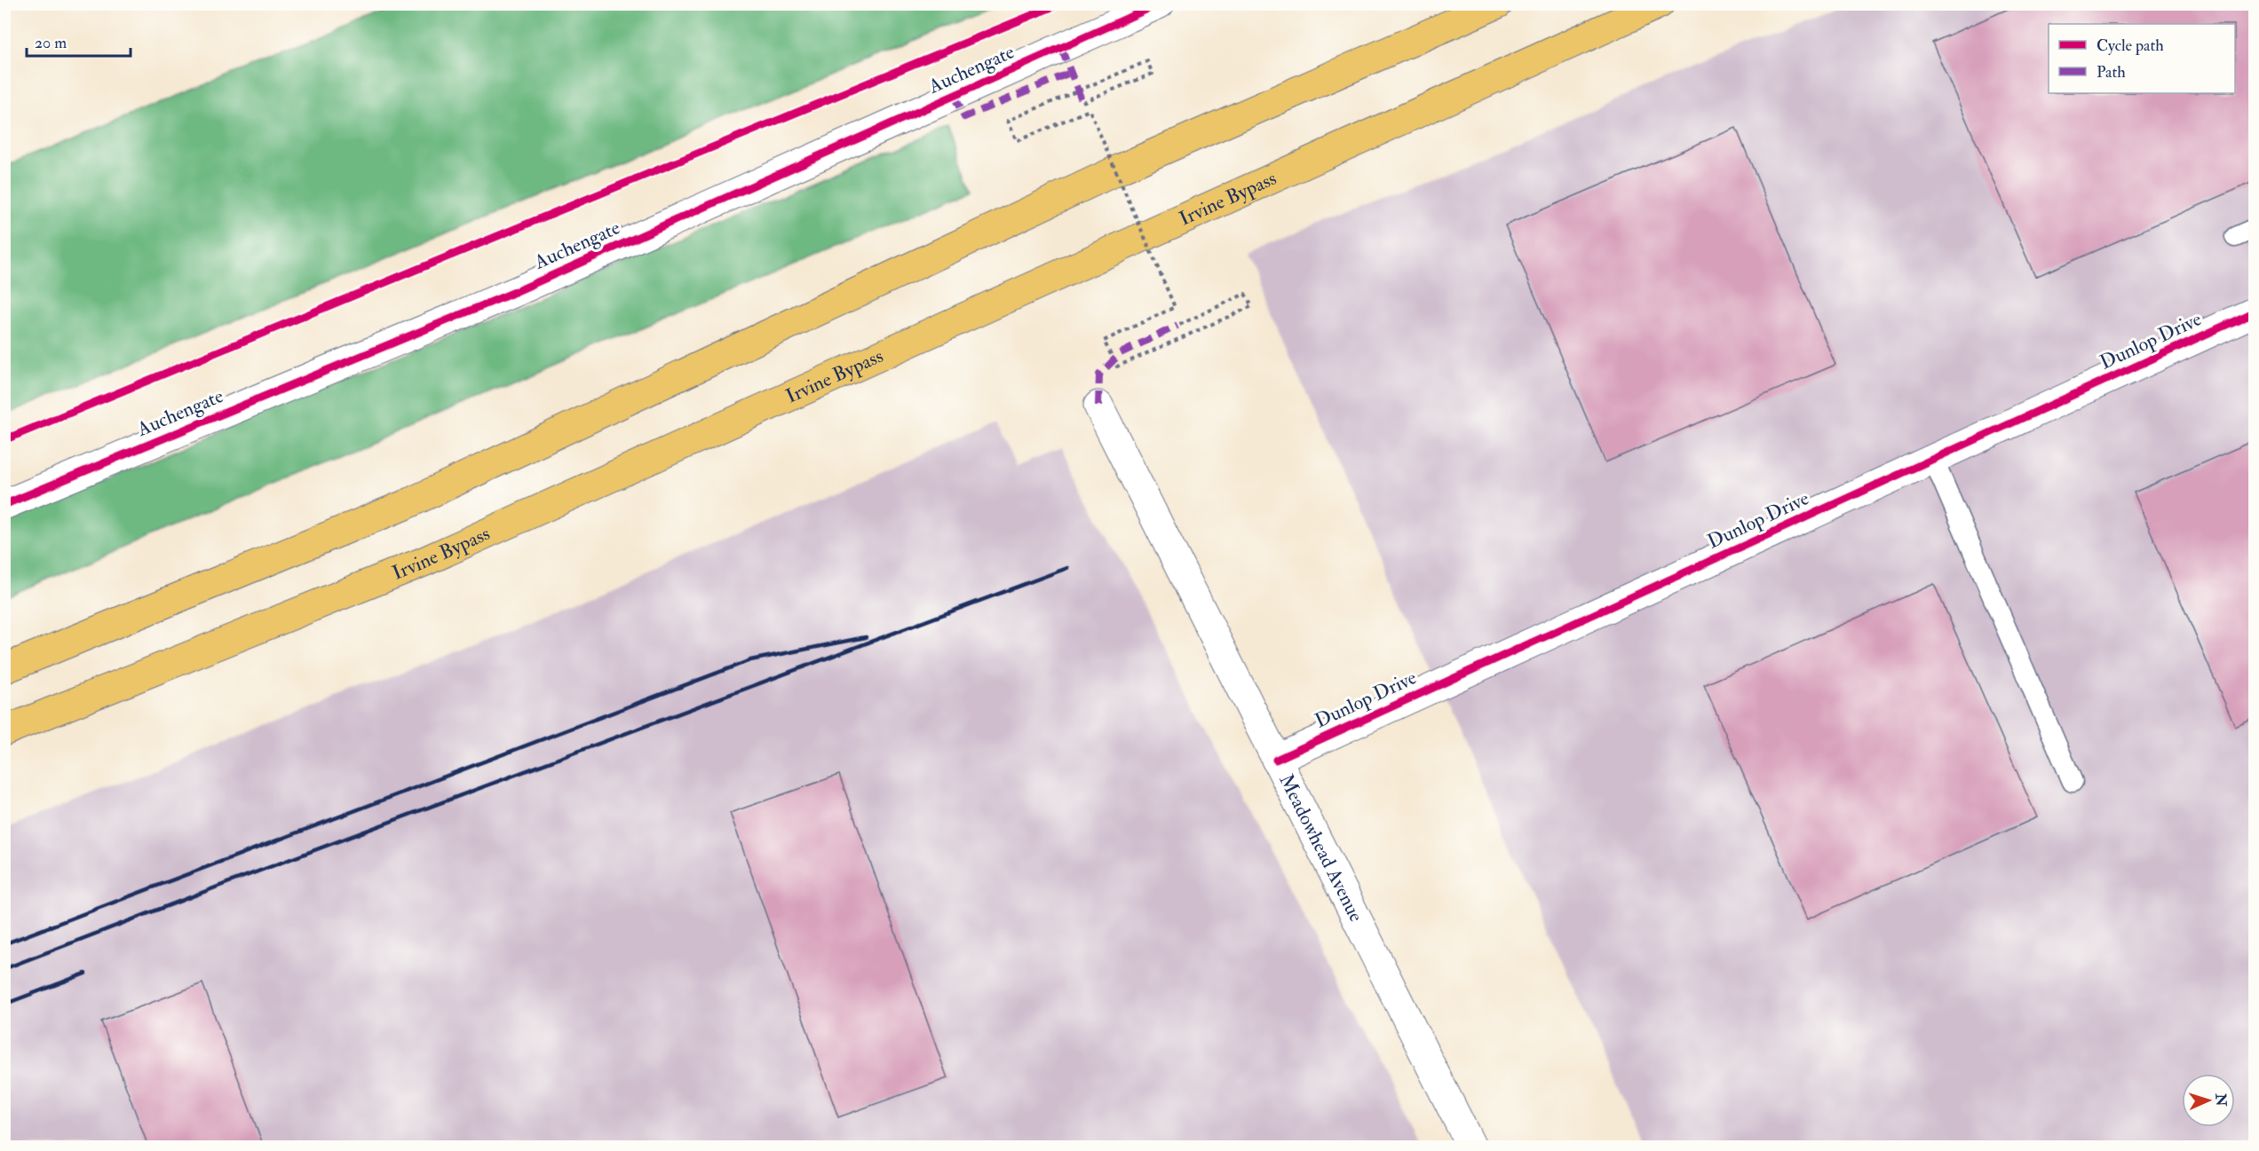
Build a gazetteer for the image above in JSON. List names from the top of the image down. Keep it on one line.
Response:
{"streets":{"highway":["Irvine Bypass"],"street":["Auchengate","Dunlop Drive","Meadowhead Avenue"]},"crossings":[["Dunlop Drive","Meadowhead Avenue"]],"legend":["Cycle path","Path"],"scale_bar":"20 m","north":"right"}
